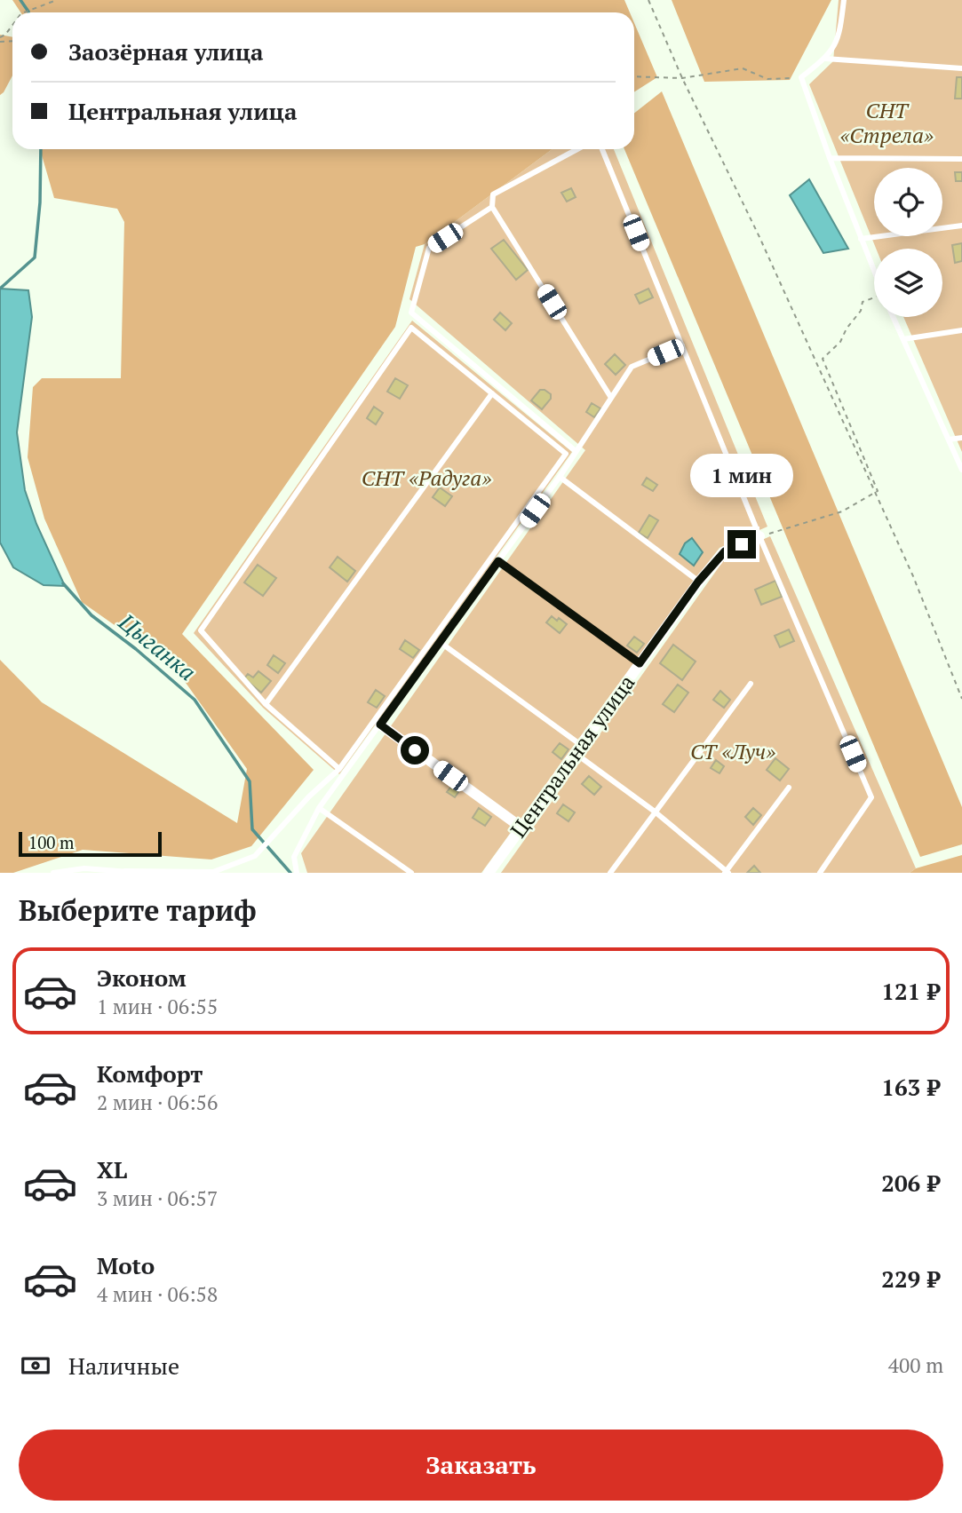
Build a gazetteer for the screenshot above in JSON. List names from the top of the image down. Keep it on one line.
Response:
{"streets":{"street":["Центральная улица"]},"water":["Цыганка"],"parks":["СНТ «Стрела»","СНТ «Радуга»","СТ «Луч»"],"scale_bar":"100 m","page":{"banner":["Заозёрная улица","Центральная улица"],"bubble":"1 мин","scale":"100 m","heading":"Выберите тариф","list":[{"name":"Эконом","note":"1 мин · 06:55","value":"121 ₽"},{"name":"Комфорт","note":"2 мин · 06:56","value":"163 ₽"},{"name":"XL","note":"3 мин · 06:57","value":"206 ₽"},{"name":"Moto","note":"4 мин · 06:58","value":"229 ₽"}],"pay":["Наличные","400 m"],"buttons":"Заказать"}}
